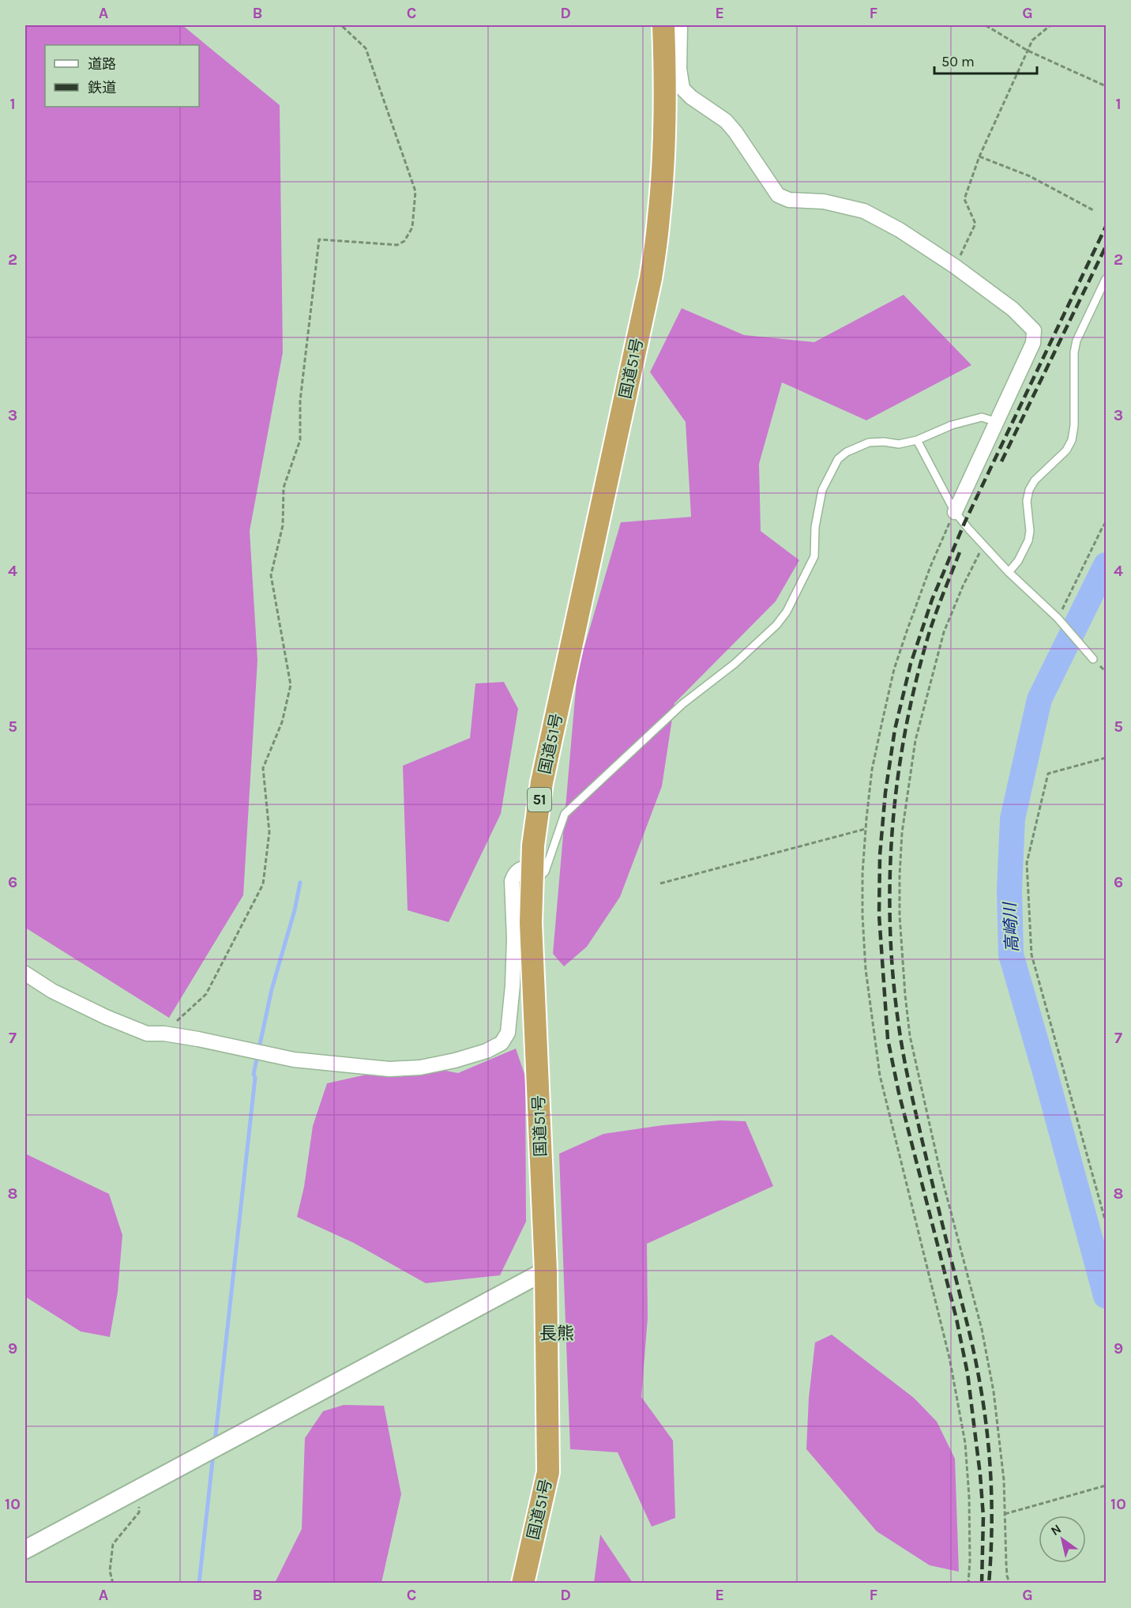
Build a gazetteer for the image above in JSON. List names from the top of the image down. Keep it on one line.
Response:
{"streets":{"highway":["国道51号","51"]},"districts":["長熊"],"water":["高崎川"],"legend":["道路","鉄道"],"scale_bar":"50 m","north":"top left","grid":{"columns":["A","B","C","D","E","F","G"],"rows":["1","2","3","4","5","6","7","8","9","10"]}}
